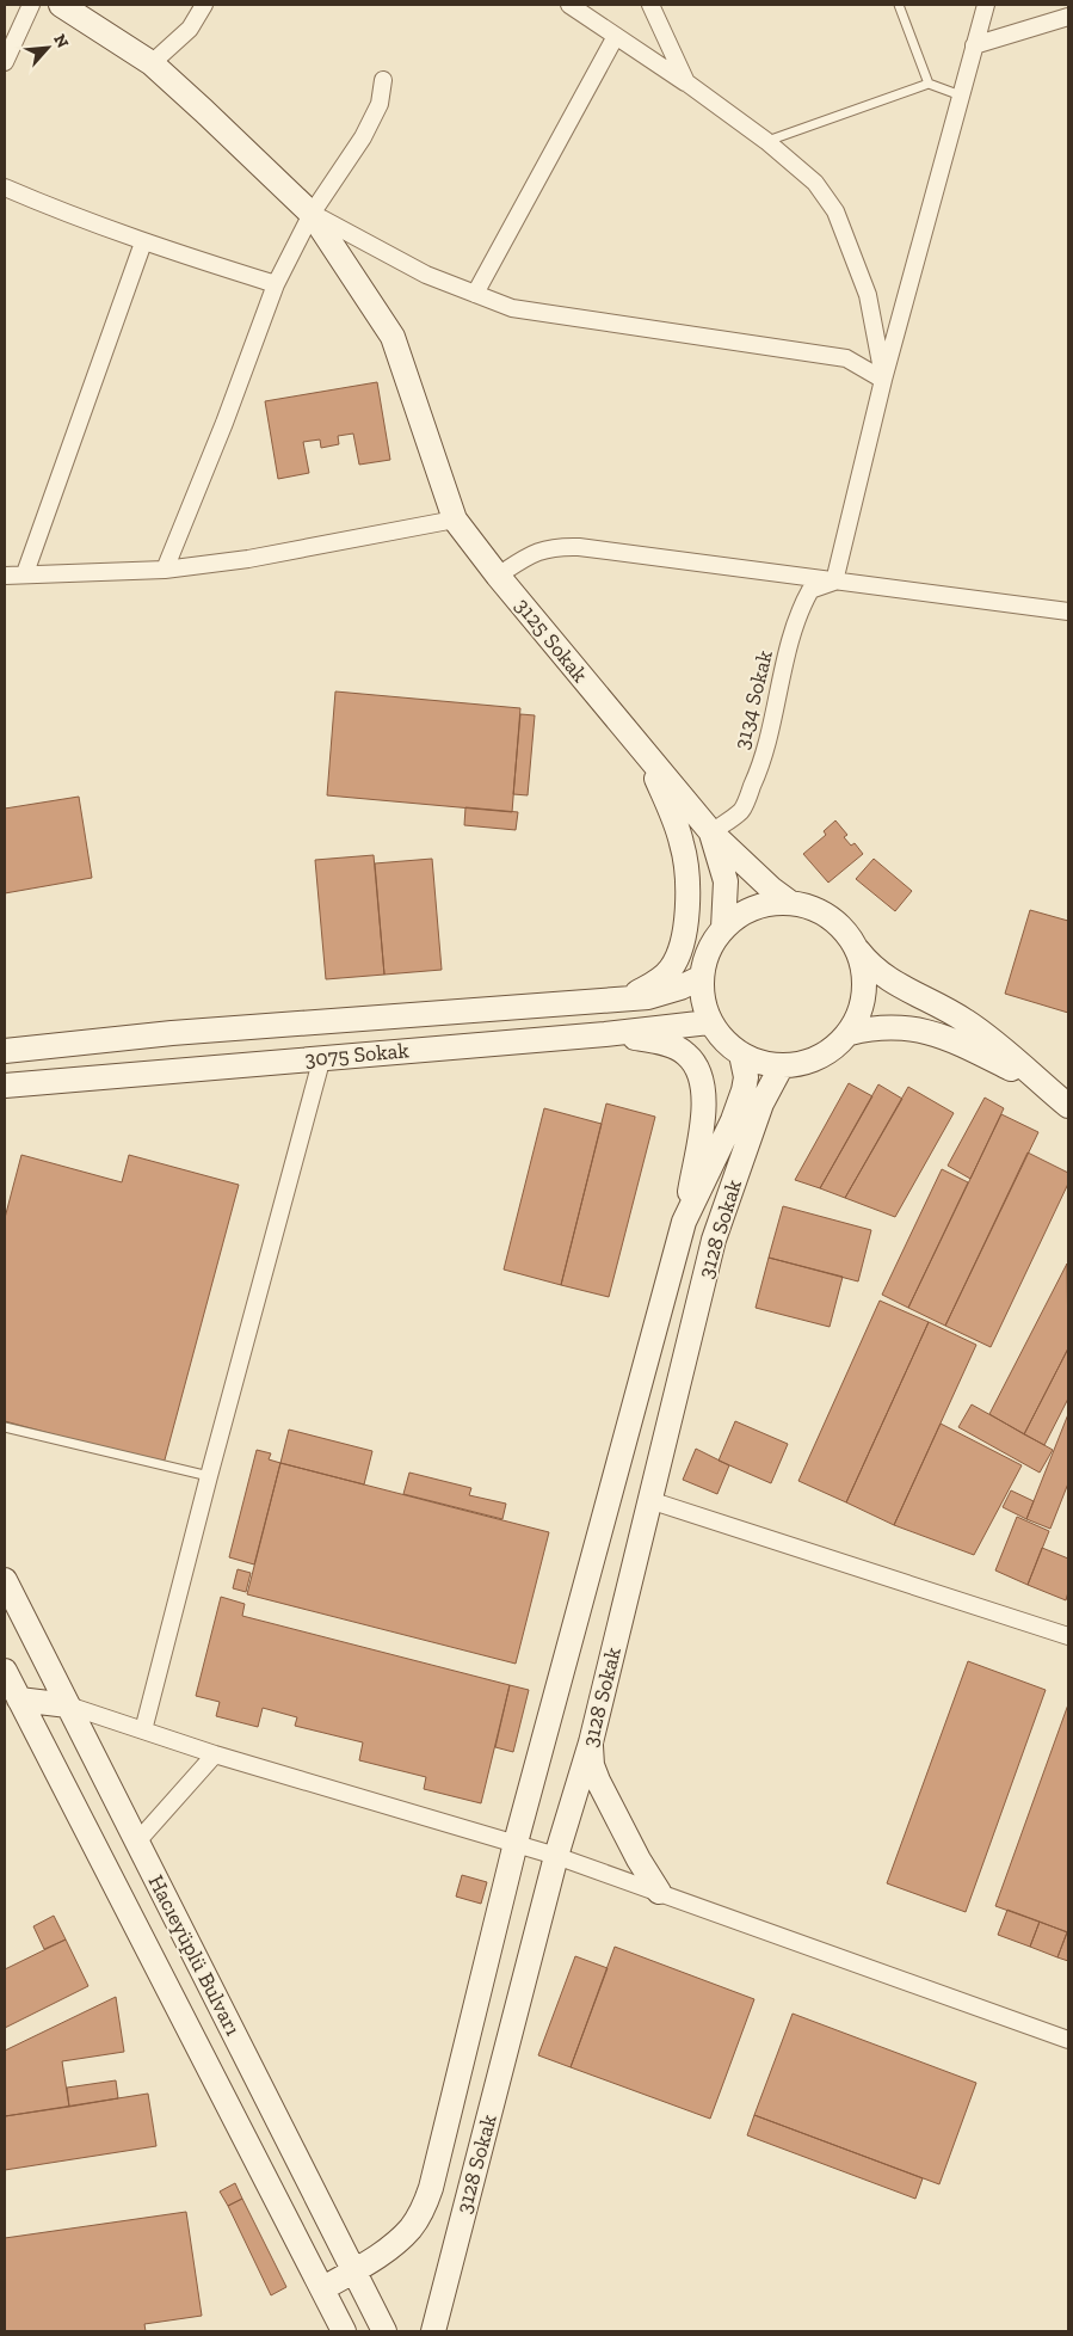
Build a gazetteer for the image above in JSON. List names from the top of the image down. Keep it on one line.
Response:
{"streets":{"street":["3125 Sokak","3134 Sokak","3075 Sokak","3128 Sokak","Hacıeyüplü Bulvarı"]},"crossings":[["3125 Sokak","3134 Sokak"],["3125 Sokak","3075 Sokak"],["3125 Sokak","3128 Sokak"],["3075 Sokak","3128 Sokak"],["3128 Sokak","Hacıeyüplü Bulvarı"]],"north":"top right"}
